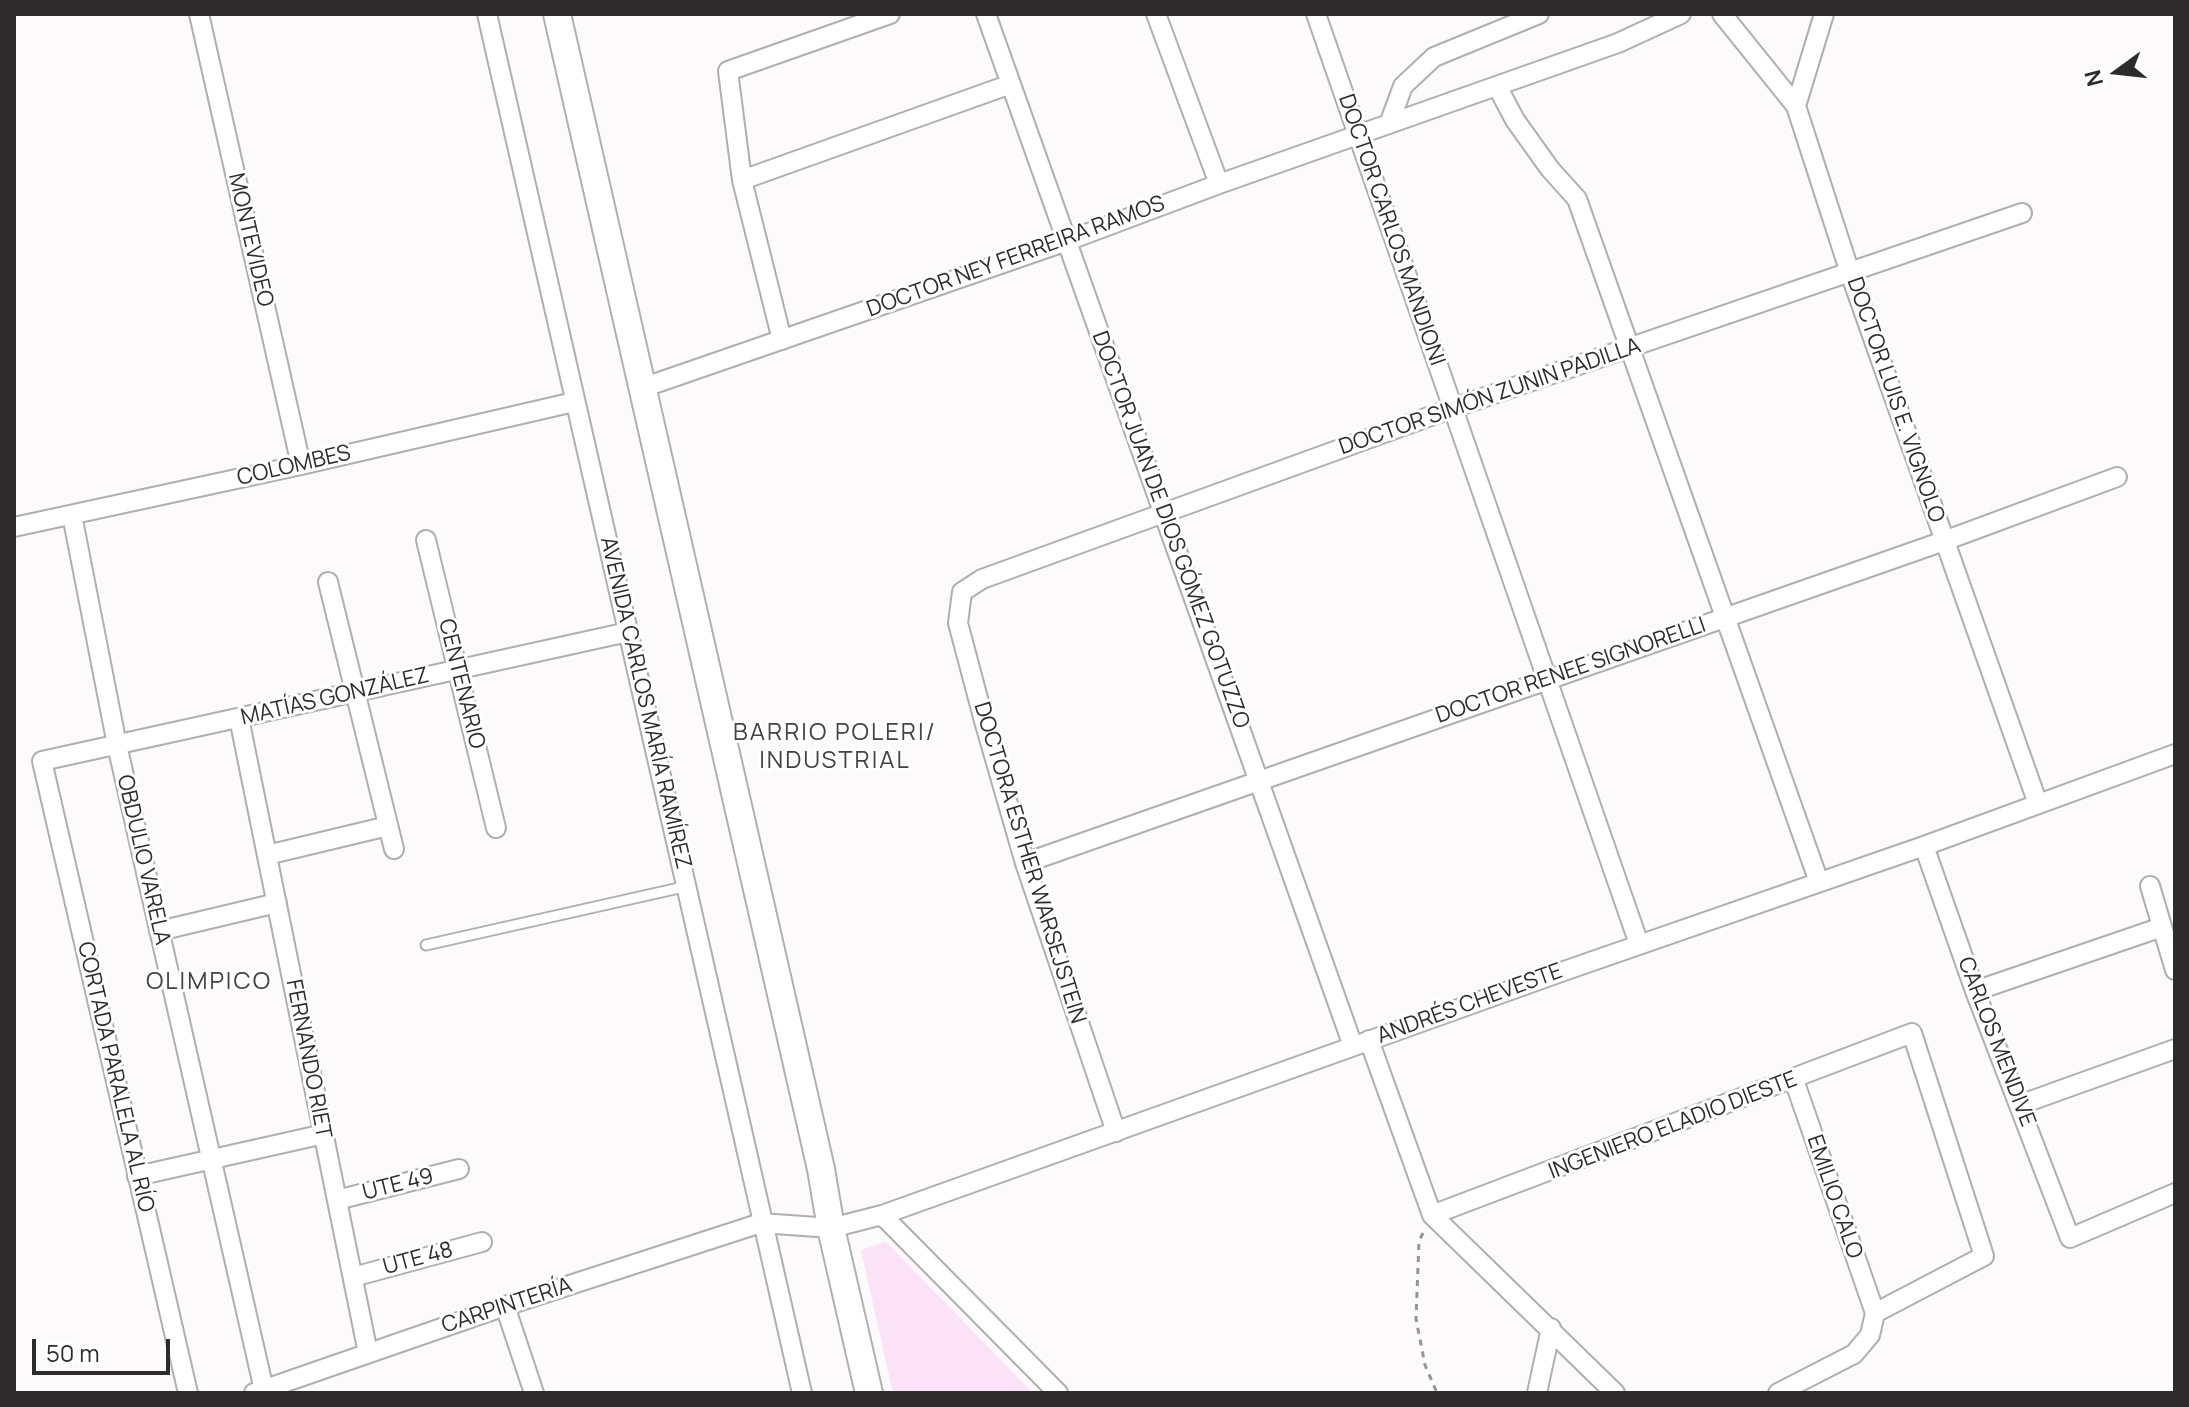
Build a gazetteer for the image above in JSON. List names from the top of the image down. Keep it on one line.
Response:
{"streets":{"street":["DOCTOR CARLOS MANDIONI","MONTEVIDEO","DOCTOR NEY FERREIRA RAMOS","DOCTOR SIMÓN ZUNIN PADILLA","DOCTOR LUIS E. VIGNOLO","COLOMBES","DOCTOR JUAN DE DIOS GÓMEZ GOTUZZO","DOCTOR RENEE SIGNORELLI","CENTENARIO","MATÍAS GONZÁLEZ","AVENIDA CARLOS MARÍA RAMÍREZ","OBDULIO VARELA","DOCTORA ESTHER WARSEJSTEIN","ANDRÉS CHEVESTE","CARLOS MENDIVE","FERNANDO RIET","CORTADA PARALELA AL RÍO","INGENIERO ELADIO DIESTE","UTE 49","EMILIO CALO","UTE 48","CARPINTERÍA"]},"crossings":[["DOCTOR CARLOS MANDIONI","DOCTOR NEY FERREIRA RAMOS"],["DOCTOR CARLOS MANDIONI","DOCTOR SIMÓN ZUNIN PADILLA"],["DOCTOR CARLOS MANDIONI","DOCTOR RENEE SIGNORELLI"],["DOCTOR CARLOS MANDIONI","ANDRÉS CHEVESTE"],["MONTEVIDEO","COLOMBES"],["DOCTOR NEY FERREIRA RAMOS","DOCTOR JUAN DE DIOS GÓMEZ GOTUZZO"],["DOCTOR SIMÓN ZUNIN PADILLA","DOCTOR LUIS E. VIGNOLO"],["DOCTOR SIMÓN ZUNIN PADILLA","DOCTOR JUAN DE DIOS GÓMEZ GOTUZZO"],["DOCTOR SIMÓN ZUNIN PADILLA","DOCTORA ESTHER WARSEJSTEIN"],["DOCTOR LUIS E. VIGNOLO","DOCTOR RENEE SIGNORELLI"],["DOCTOR LUIS E. VIGNOLO","ANDRÉS CHEVESTE"],["COLOMBES","AVENIDA CARLOS MARÍA RAMÍREZ"],["COLOMBES","OBDULIO VARELA"],["DOCTOR JUAN DE DIOS GÓMEZ GOTUZZO","DOCTOR RENEE SIGNORELLI"],["DOCTOR JUAN DE DIOS GÓMEZ GOTUZZO","ANDRÉS CHEVESTE"],["DOCTOR JUAN DE DIOS GÓMEZ GOTUZZO","INGENIERO ELADIO DIESTE"],["DOCTOR RENEE SIGNORELLI","DOCTORA ESTHER WARSEJSTEIN"],["CENTENARIO","MATÍAS GONZÁLEZ"],["MATÍAS GONZÁLEZ","AVENIDA CARLOS MARÍA RAMÍREZ"],["MATÍAS GONZÁLEZ","OBDULIO VARELA"],["MATÍAS GONZÁLEZ","FERNANDO RIET"],["MATÍAS GONZÁLEZ","CORTADA PARALELA AL RÍO"],["AVENIDA CARLOS MARÍA RAMÍREZ","ANDRÉS CHEVESTE"],["AVENIDA CARLOS MARÍA RAMÍREZ","CARPINTERÍA"],["OBDULIO VARELA","CARPINTERÍA"],["DOCTORA ESTHER WARSEJSTEIN","ANDRÉS CHEVESTE"],["ANDRÉS CHEVESTE","CARLOS MENDIVE"],["ANDRÉS CHEVESTE","CARPINTERÍA"],["FERNANDO RIET","UTE 49"],["FERNANDO RIET","UTE 48"],["FERNANDO RIET","CARPINTERÍA"],["INGENIERO ELADIO DIESTE","EMILIO CALO"]],"districts":["BARRIO POLERI/ INDUSTRIAL","OLIMPICO"],"scale_bar":"50 m","north":"left"}
